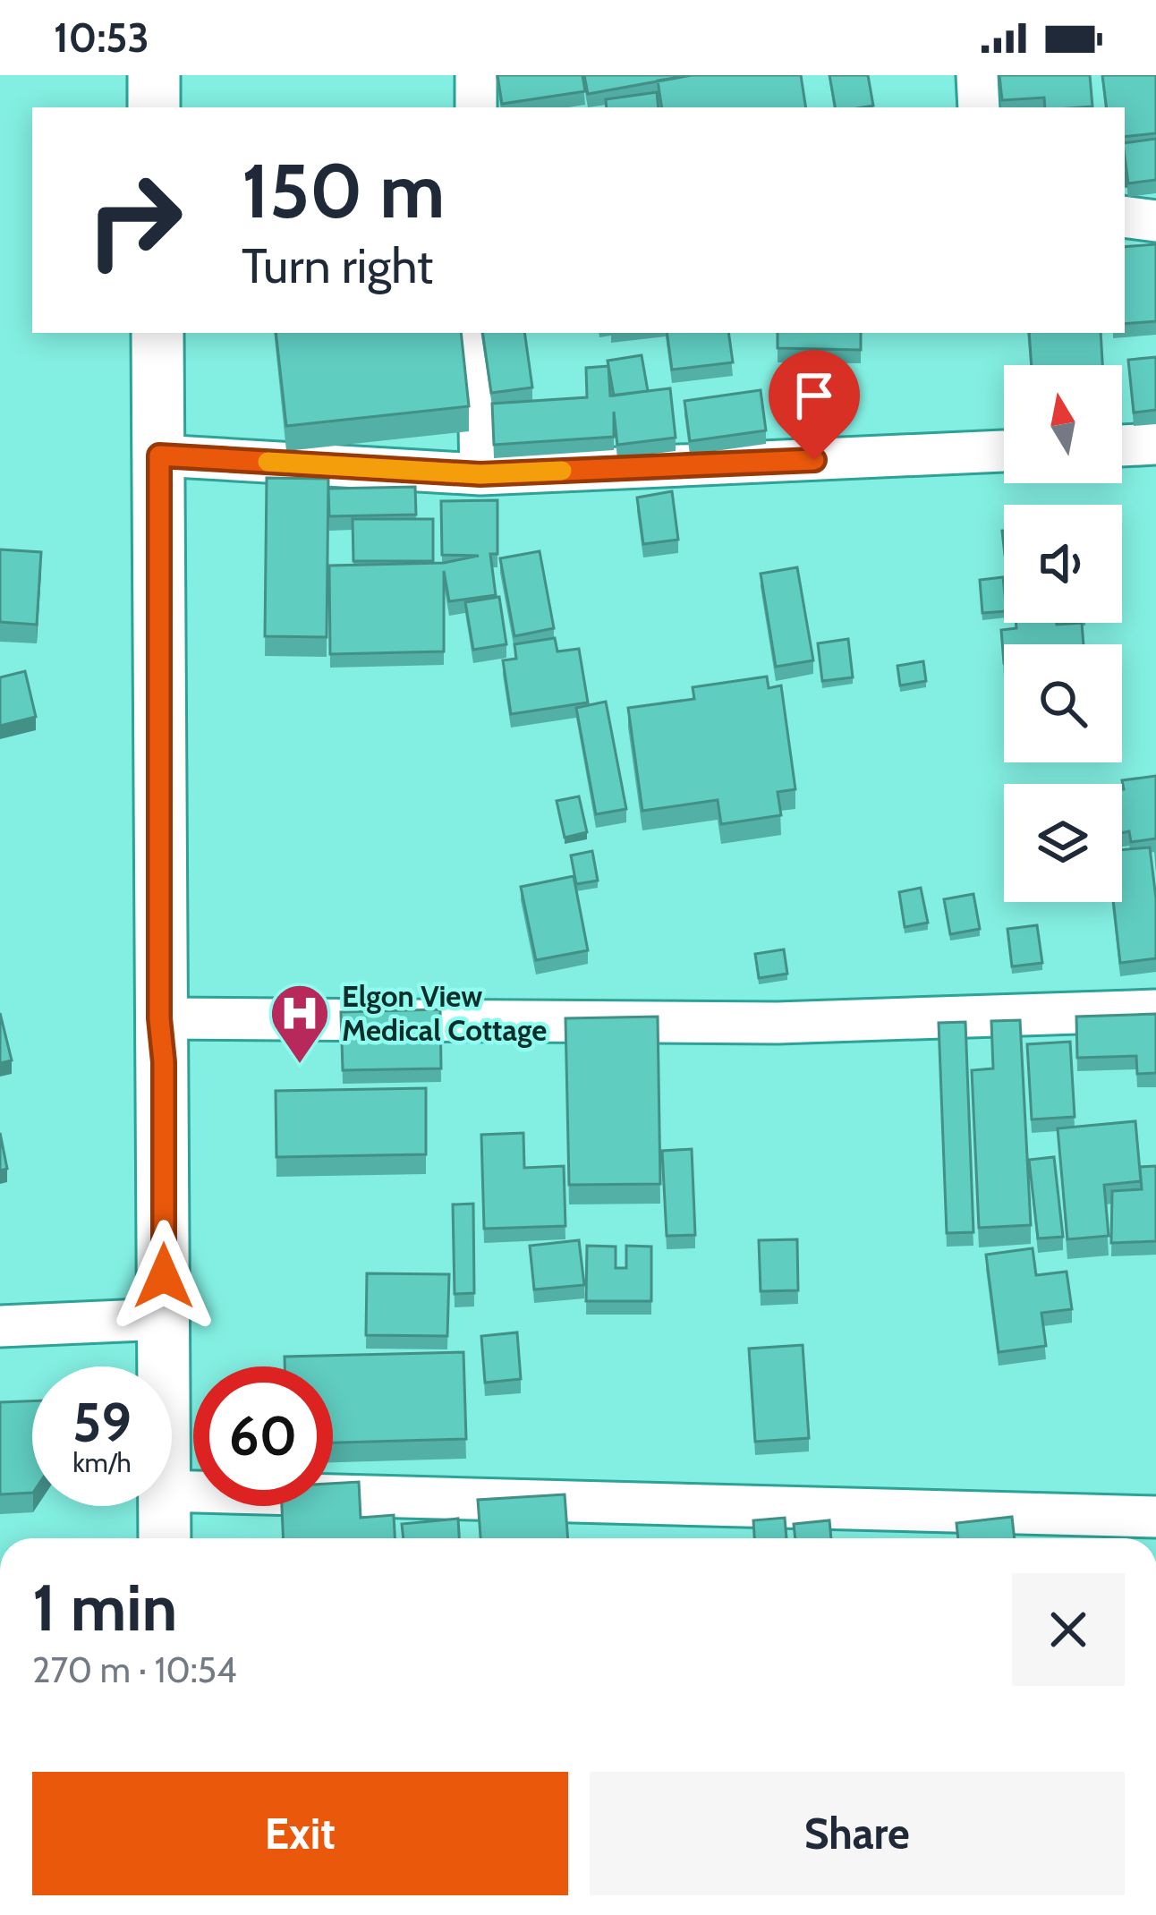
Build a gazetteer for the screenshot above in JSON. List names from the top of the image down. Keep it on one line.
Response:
{"places":{"hospital":["Elgon View Medical Cottage"]},"north":"top","page":{"status":"10:53","turn":["150 m","Turn right"],"speed":"59 km/h","limit":"60","heading":["1 min","270 m · 10:54"],"buttons":["Exit","Share"]}}
